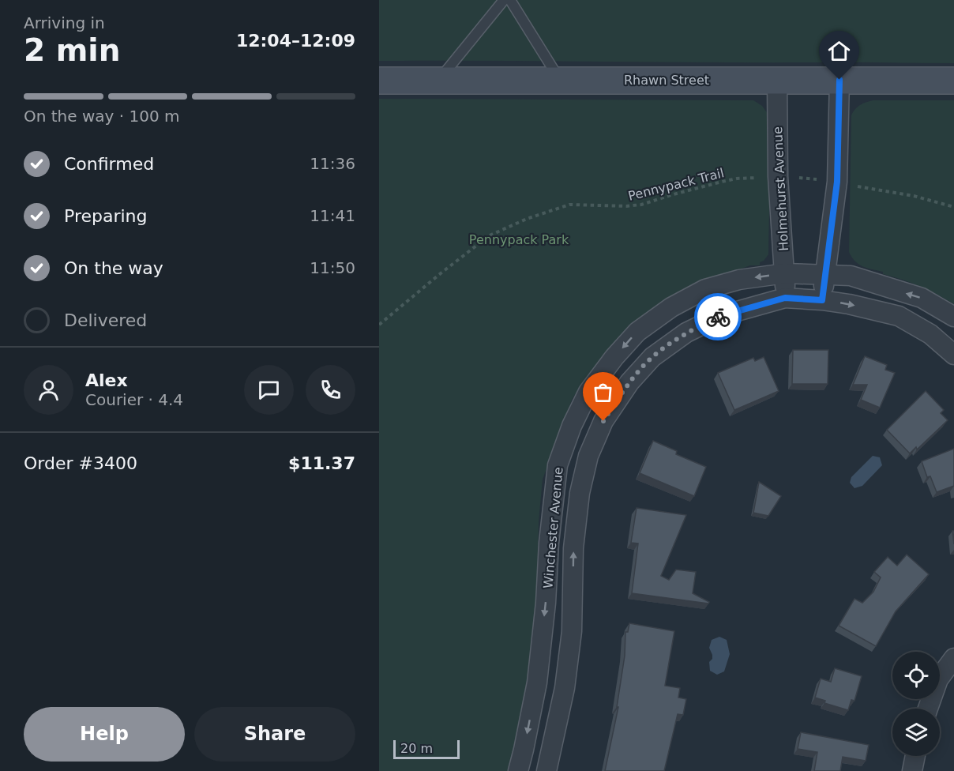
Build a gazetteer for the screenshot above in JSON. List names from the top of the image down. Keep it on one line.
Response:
{"streets":{"main road":["Rhawn Street"],"street":["Holmehurst Avenue","Winchester Avenue"],"path":["Pennypack Trail"]},"crossings":[["Rhawn Street","Holmehurst Avenue"],["Pennypack Trail","Holmehurst Avenue"],["Holmehurst Avenue","Winchester Avenue"]],"parks":["Pennypack Park"],"scale_bar":"20 m","page":{"heading":["2 min","Arriving in","12:04–12:09"],"panel":["Alex","Courier · 4.4","Order #3400","$11.37"],"bar":"On the way · 100 m","list":[["Confirmed","11:36"],["Preparing","11:41"],["On the way","11:50"],"Delivered"],"buttons":["Help","Share"],"scale":"20 m"}}
